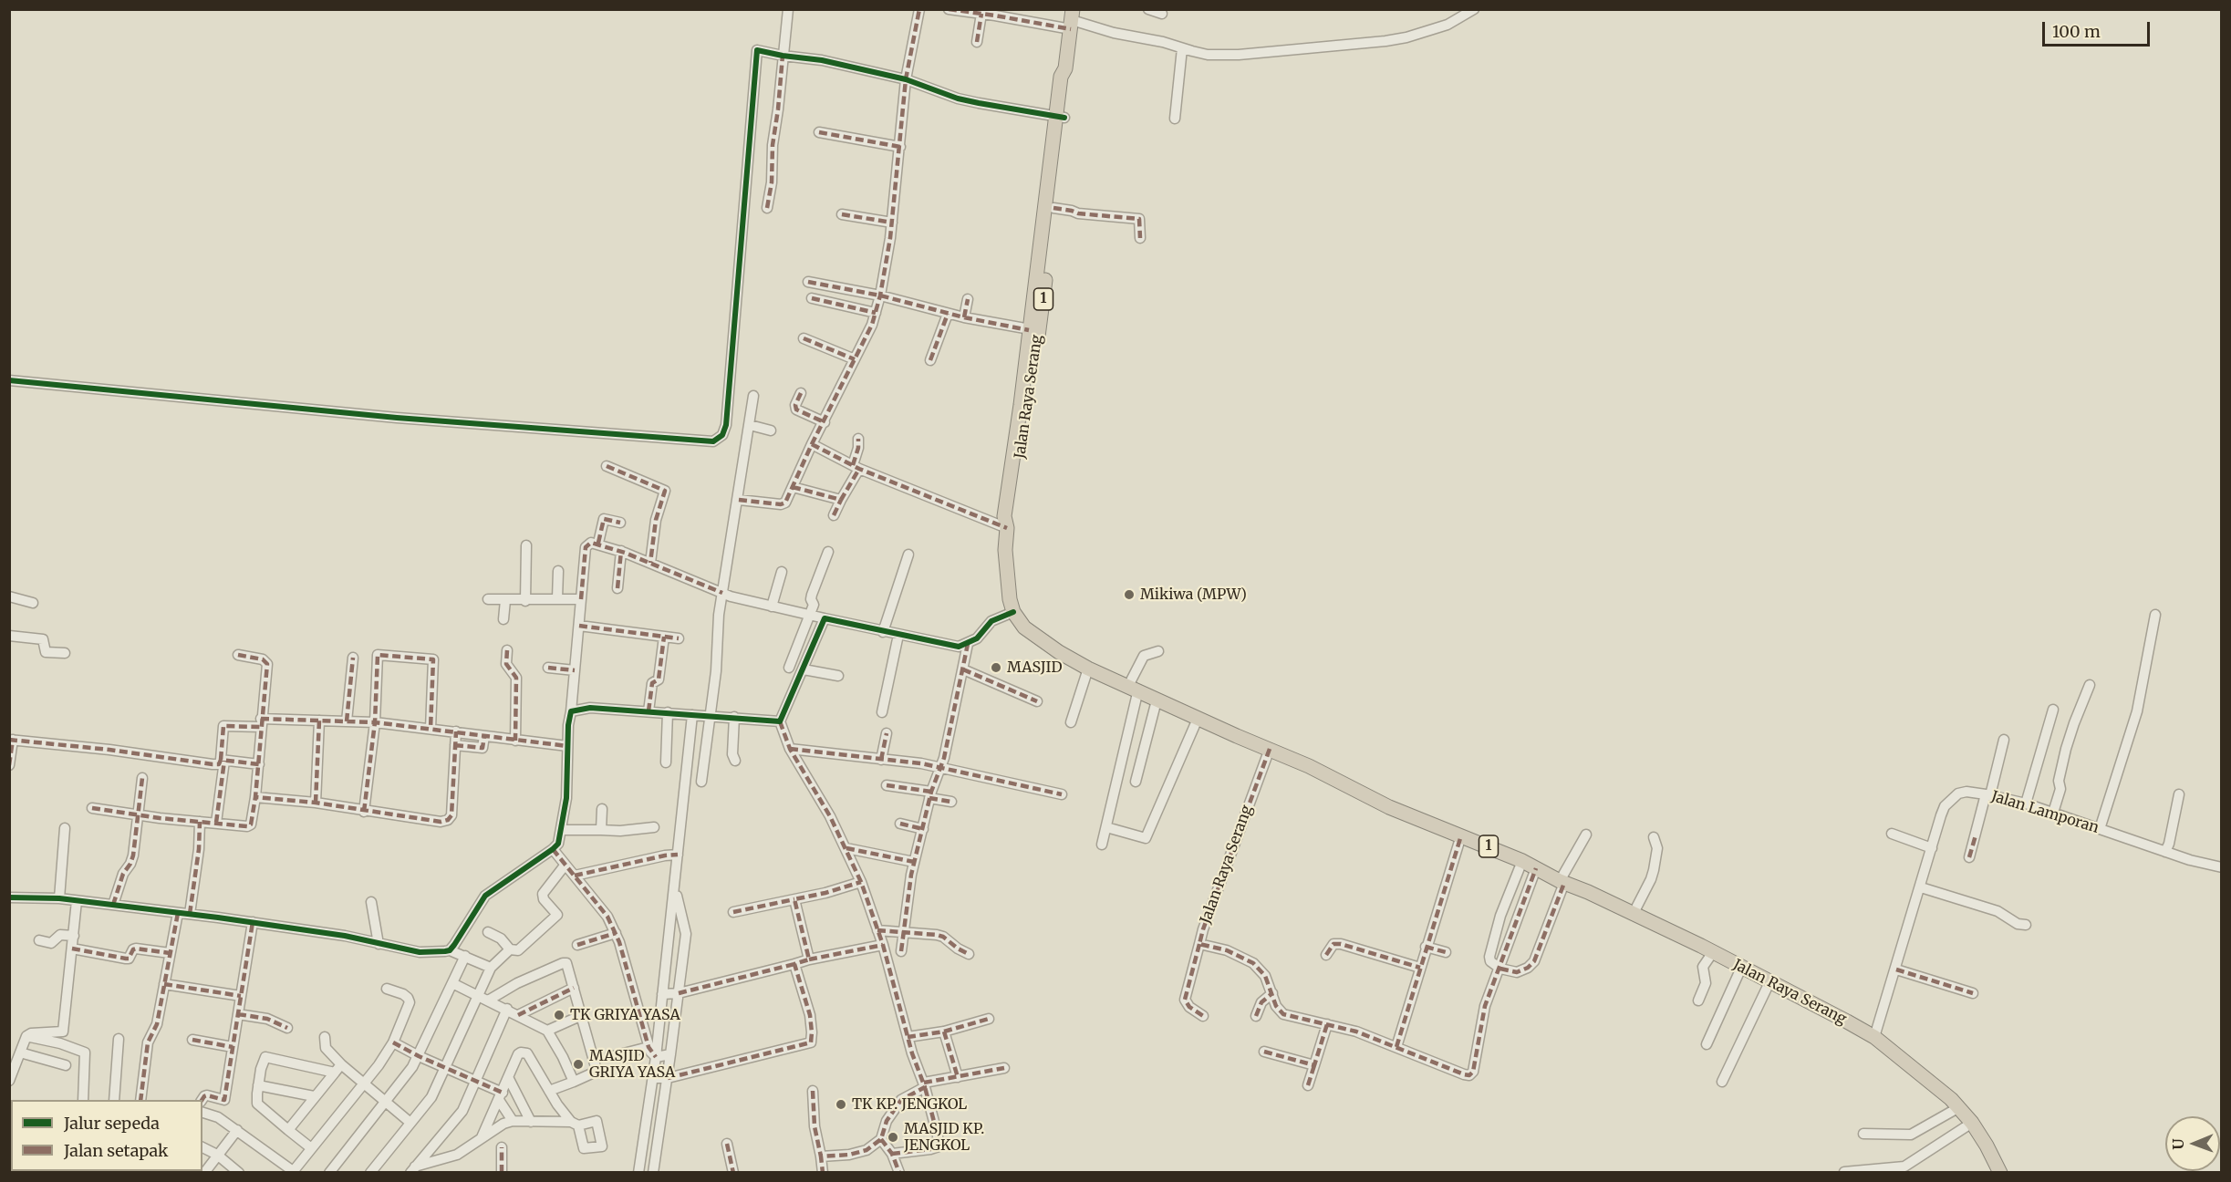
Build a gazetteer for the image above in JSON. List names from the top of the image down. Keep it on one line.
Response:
{"streets":{"highway":["1","Jalan Raya Serang"],"street":["Jalan Lamporan"]},"crossings":[["Jalan Raya Serang","Jalan Lamporan"]],"places":["Mikiwa (MPW)","MASJID","TK GRIYA YASA","MASJID GRIYA YASA","TK KP. JENGKOL","MASJID KP. JENGKOL"],"legend":["Jalur sepeda","Jalan setapak"],"scale_bar":"100 m","north":"left"}
